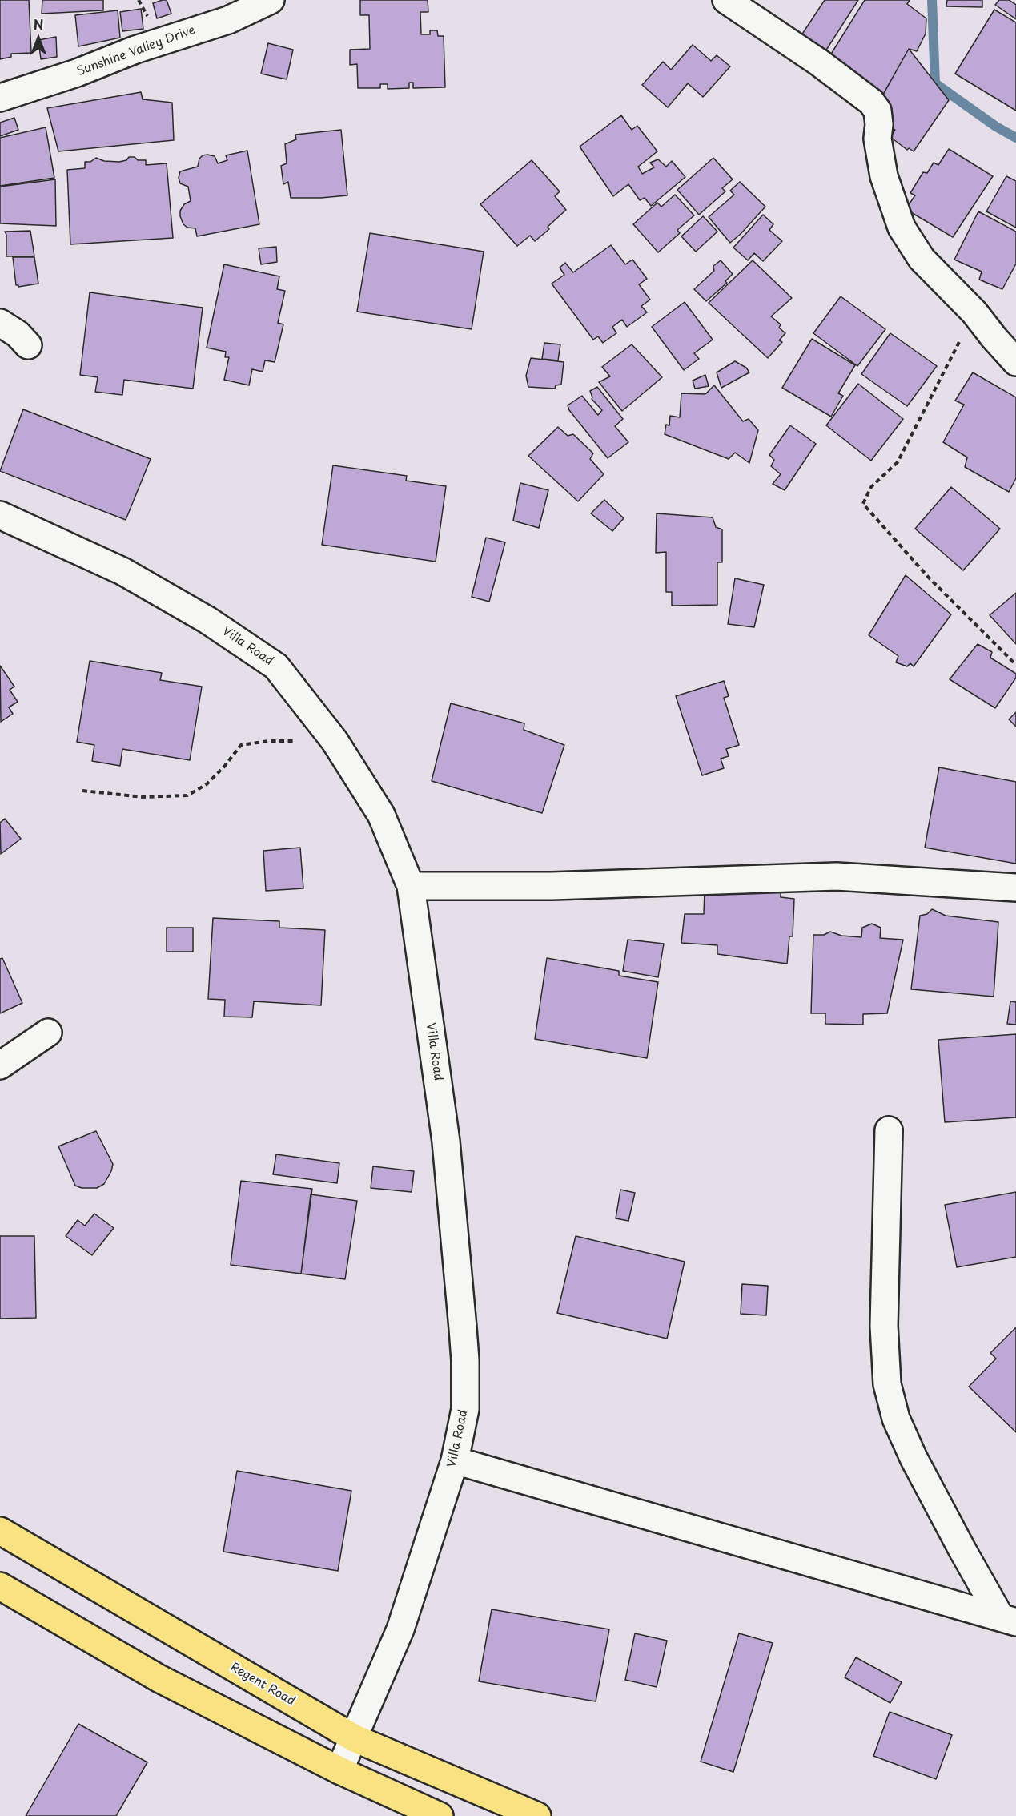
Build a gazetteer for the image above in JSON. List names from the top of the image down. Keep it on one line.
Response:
{"streets":{"main road":["Regent Road"],"street":["Sunshine Valley Drive","Villa Road"]},"crossings":[["Villa Road","Regent Road"]],"north":"top"}
